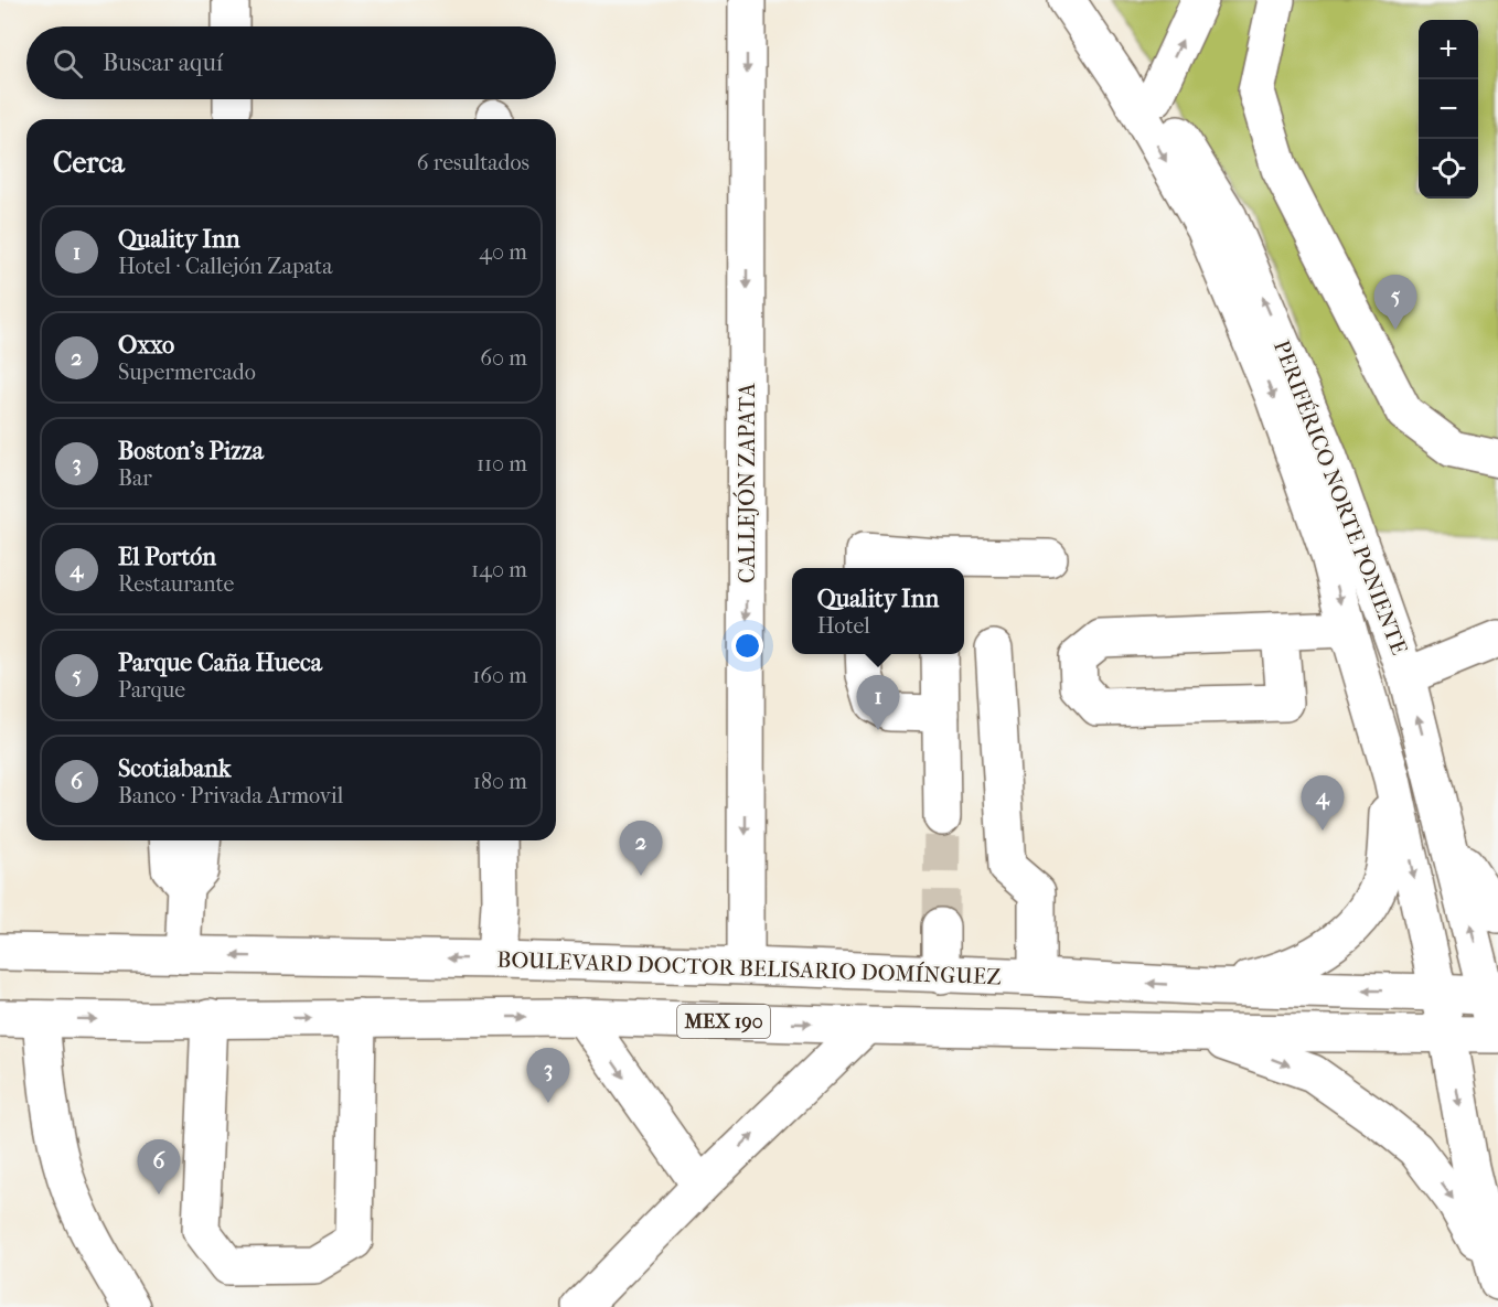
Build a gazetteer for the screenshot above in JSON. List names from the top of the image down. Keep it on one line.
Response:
{"streets":{"main road":["CALLEJÓN ZAPATA","PERIFÉRICO NORTE PONIENTE","BOULEVARD DOCTOR BELISARIO DOMÍNGUEZ","MEX 190"]},"crossings":[["CALLEJÓN ZAPATA","BOULEVARD DOCTOR BELISARIO DOMÍNGUEZ"],["PERIFÉRICO NORTE PONIENTE","BOULEVARD DOCTOR BELISARIO DOMÍNGUEZ"],["PERIFÉRICO NORTE PONIENTE","MEX 190"]],"page":{"map_buttons":["+","−"],"search":"Buscar aquí","heading":["Cerca","6 resultados"],"list":[{"mark":"1","name":"Quality Inn","note":"Hotel · Callejón Zapata","value":"40 m"},{"mark":"2","name":"Oxxo","note":"Supermercado","value":"60 m"},{"mark":"3","name":"Boston's Pizza","note":"Bar","value":"110 m"},{"mark":"4","name":"El Portón","note":"Restaurante","value":"140 m"},{"mark":"5","name":"Parque Caña Hueca","note":"Parque","value":"160 m"},{"mark":"6","name":"Scotiabank","note":"Banco · Privada Armovil","value":"180 m"}],"pins":["5","1","4","2","3","6"],"popup":["Quality Inn","Hotel"]}}
